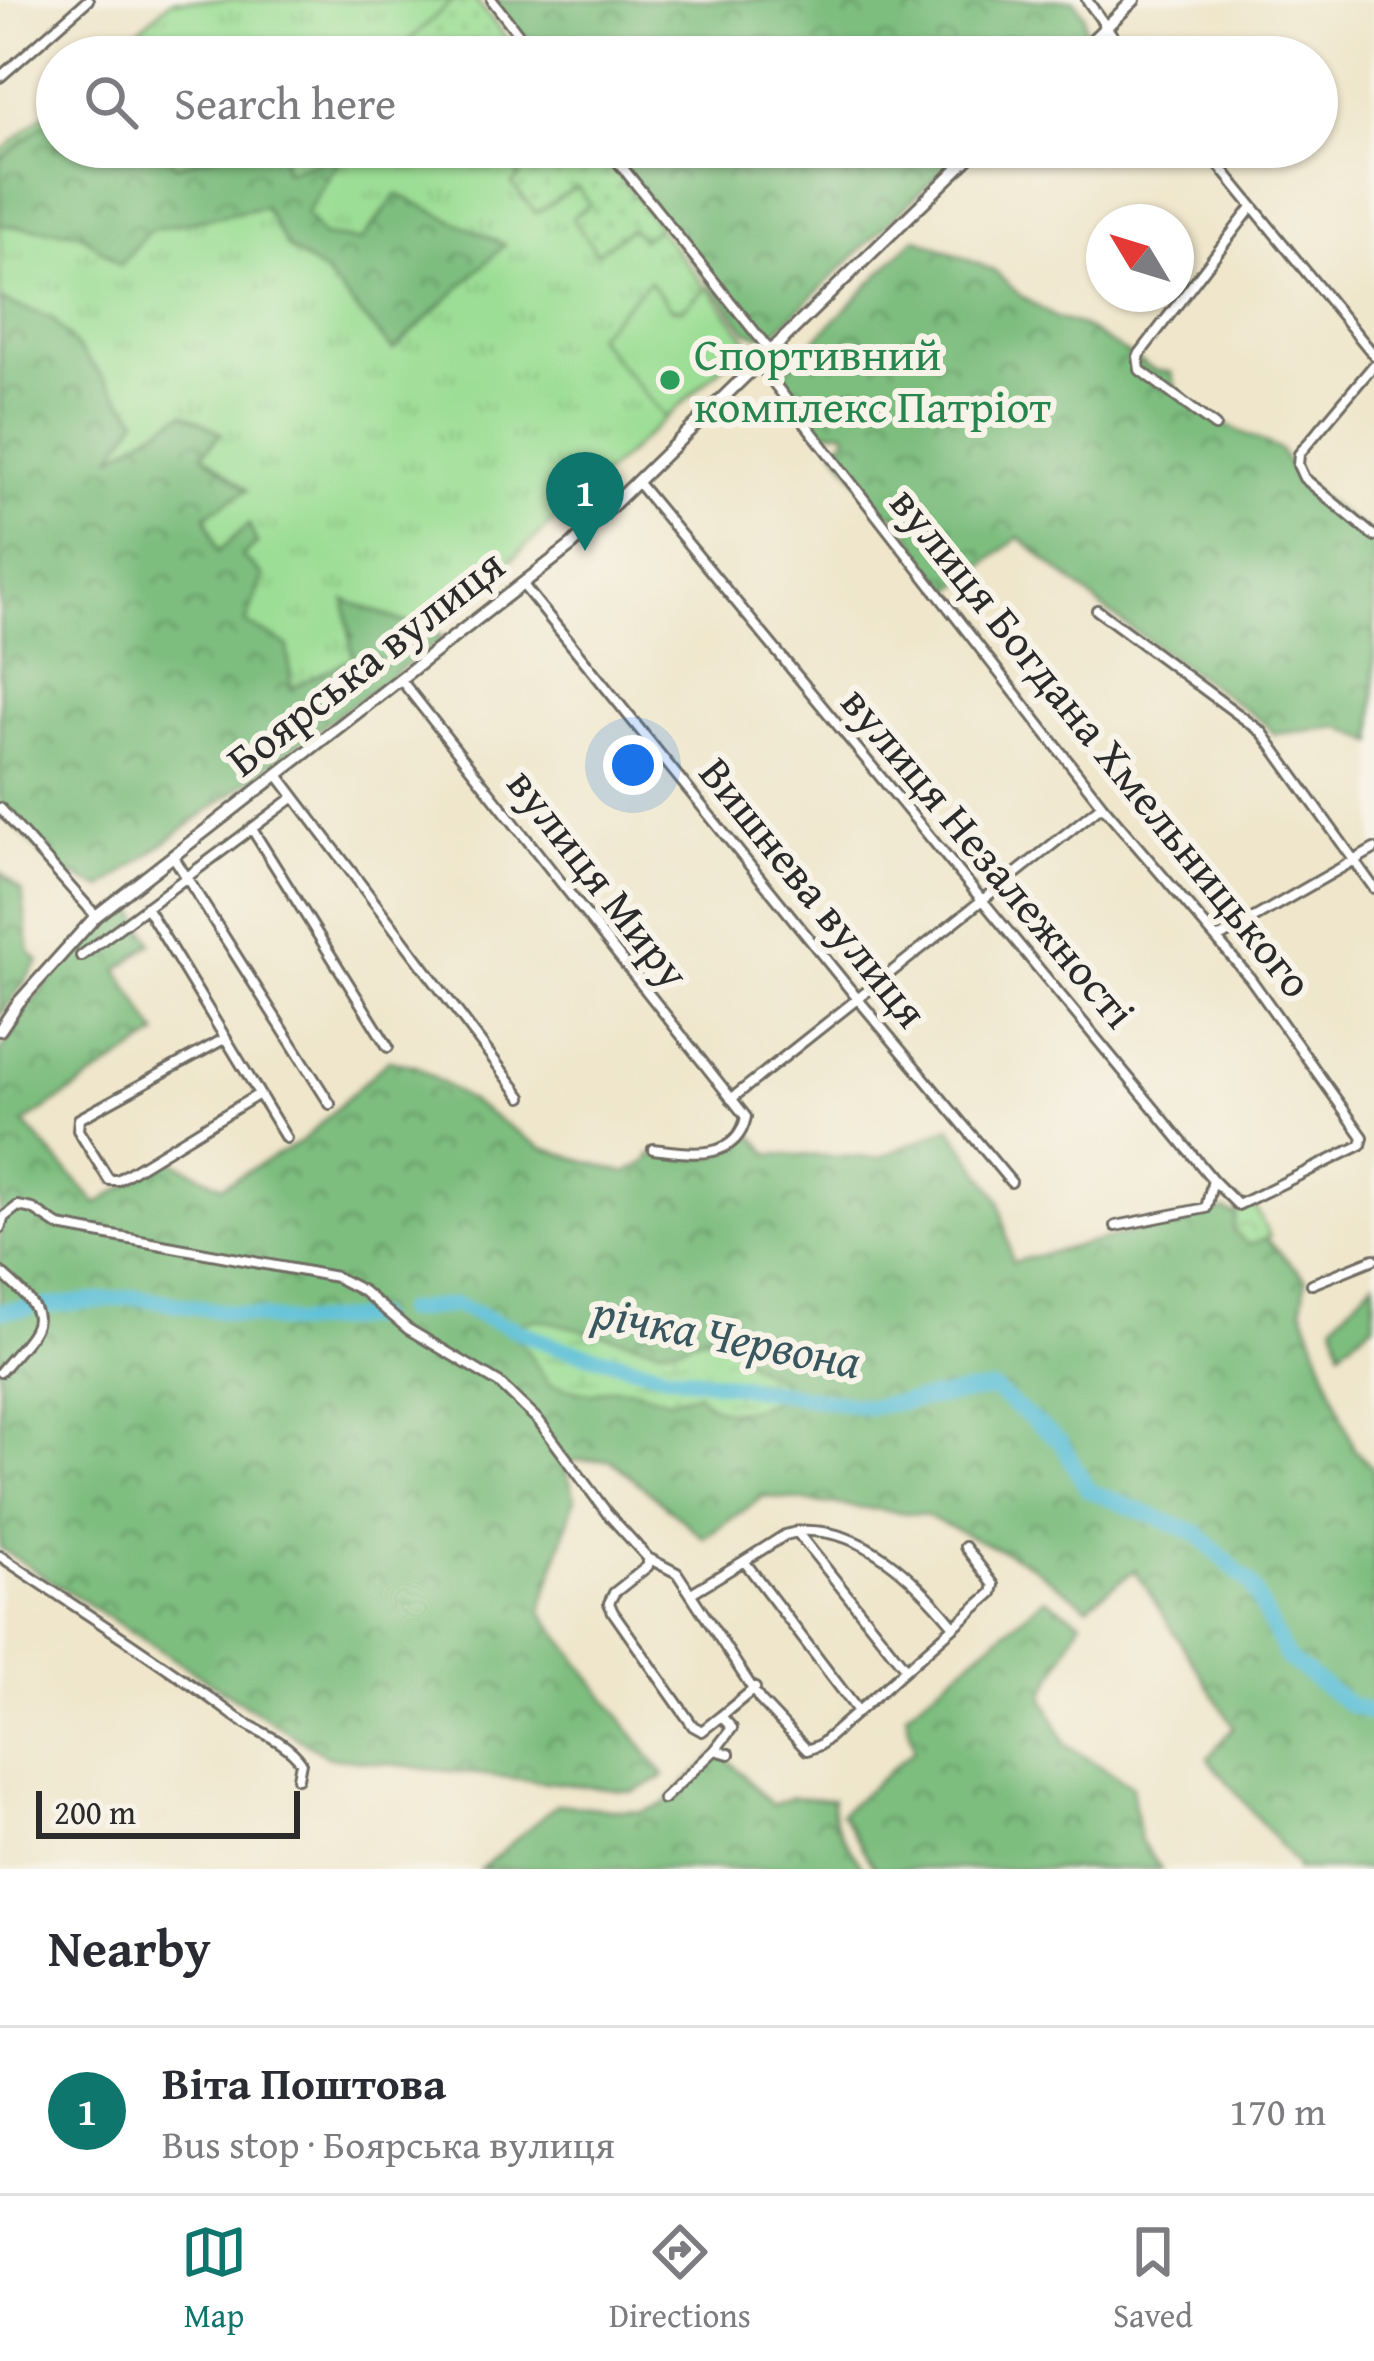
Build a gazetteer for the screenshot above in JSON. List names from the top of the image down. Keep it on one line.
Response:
{"streets":{"street":["Боярська вулиця","вулиця Богдана Хмельницького","вулиця Незалежності","вулиця Миру","Вишнева вулиця"]},"crossings":[["Боярська вулиця","вулиця Богдана Хмельницького"],["Боярська вулиця","вулиця Незалежності"],["Боярська вулиця","вулиця Миру"],["Боярська вулиця","Вишнева вулиця"],["вулиця Богдана Хмельницького","вулиця Незалежності"]],"water":["річка Червона"],"places":["Спортивний комплекс Патріот"],"scale_bar":"200 m","north":"top left","page":{"search":"Search here","pins":"1","scale":"200 m","heading":"Nearby","list":[{"mark":"1","name":"Віта Поштова","note":"Bus stop · Боярська вулиця","value":"170 m"}],"nav":["Map","Directions","Saved"]}}
